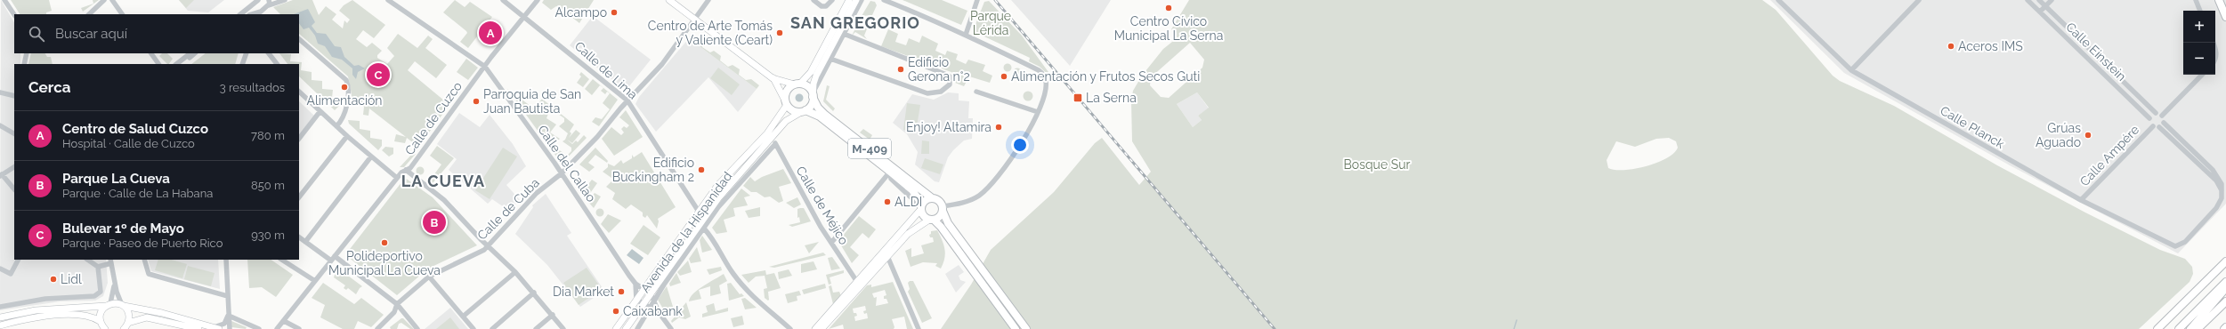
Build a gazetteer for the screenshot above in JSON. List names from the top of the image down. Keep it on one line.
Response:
{"streets":{"highway":["M-409"],"main road":["Avenida de la Hispanidad"],"street":["Calle Einstein","Calle de Lima","Calle de Cuzco","Calle Planck","Calle Ampére","Calle del Callao","Calle de Méjico","Calle de Cuba"]},"crossings":[["Calle de Lima","Calle de Cuzco"],["Calle de Lima","Calle de Cuba"],["Calle de Lima","Avenida de la Hispanidad"],["Calle de Cuzco","Calle del Callao"],["Calle Planck","Calle Ampére"],["M-409","Avenida de la Hispanidad"],["Calle del Callao","Calle de Cuba"],["Calle del Callao","Avenida de la Hispanidad"],["Calle de Méjico","Avenida de la Hispanidad"]],"districts":["SAN GREGORIO","LA CUEVA"],"parks":["Parque Lérida","Bosque Sur"],"places":{"other":["Centro Cívico Municipal La Serna","Alcampo","Centro de Arte Tomás y Valiente (Ceart)","Aceros IMS","Edificio Gerona n°2","Alimentación y Frutos Secos Guti","Alimentación","Parroquia de San Juan Bautista","Enjoy! Altamira","Grúas Aguado","Edificio Buckingham 2","ALDI","Polideportivo Municipal La Cueva","Lidl","Dia Market","Caixabank"],"transit":["La Serna"]},"page":{"map_buttons":["+","−"],"search":"Buscar aquí","pins":["A","C","B"],"heading":["Cerca","3 resultados"],"list":[{"mark":"A","name":"Centro de Salud Cuzco","note":"Hospital · Calle de Cuzco","value":"780 m"},{"mark":"B","name":"Parque La Cueva","note":"Parque · Calle de La Habana","value":"850 m"},{"mark":"C","name":"Bulevar 1º de Mayo","note":"Parque · Paseo de Puerto Rico","value":"930 m"}]}}
